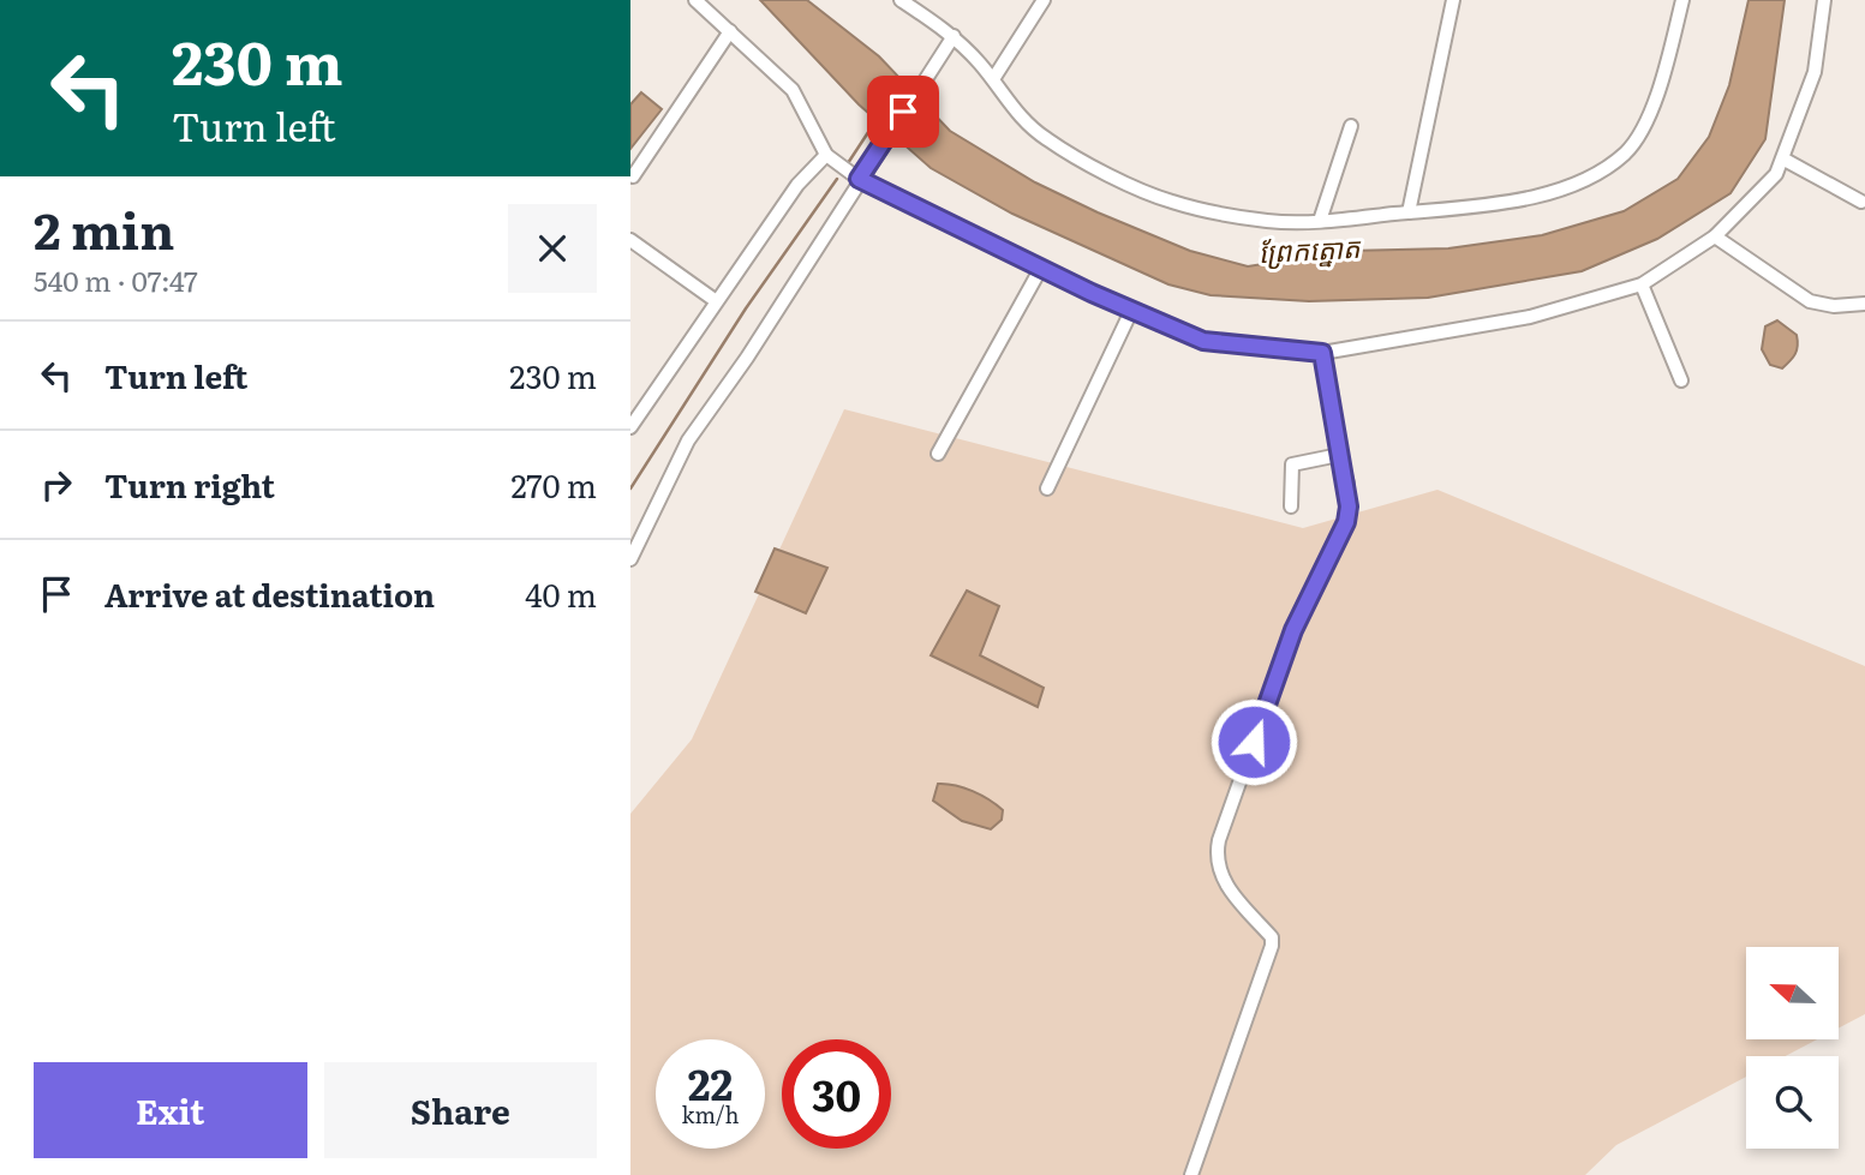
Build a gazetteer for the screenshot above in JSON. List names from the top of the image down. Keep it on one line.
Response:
{"water":["ព្រែកត្នោត"],"north":"left","page":{"turn":["230 m","Turn left"],"heading":["2 min","540 m · 07:47"],"list":[{"name":"Turn left","value":"230 m"},{"name":"Turn right","value":"270 m"},{"name":"Arrive at destination","value":"40 m"}],"speed":"22 km/h","limit":"30","buttons":["Exit","Share"]}}
